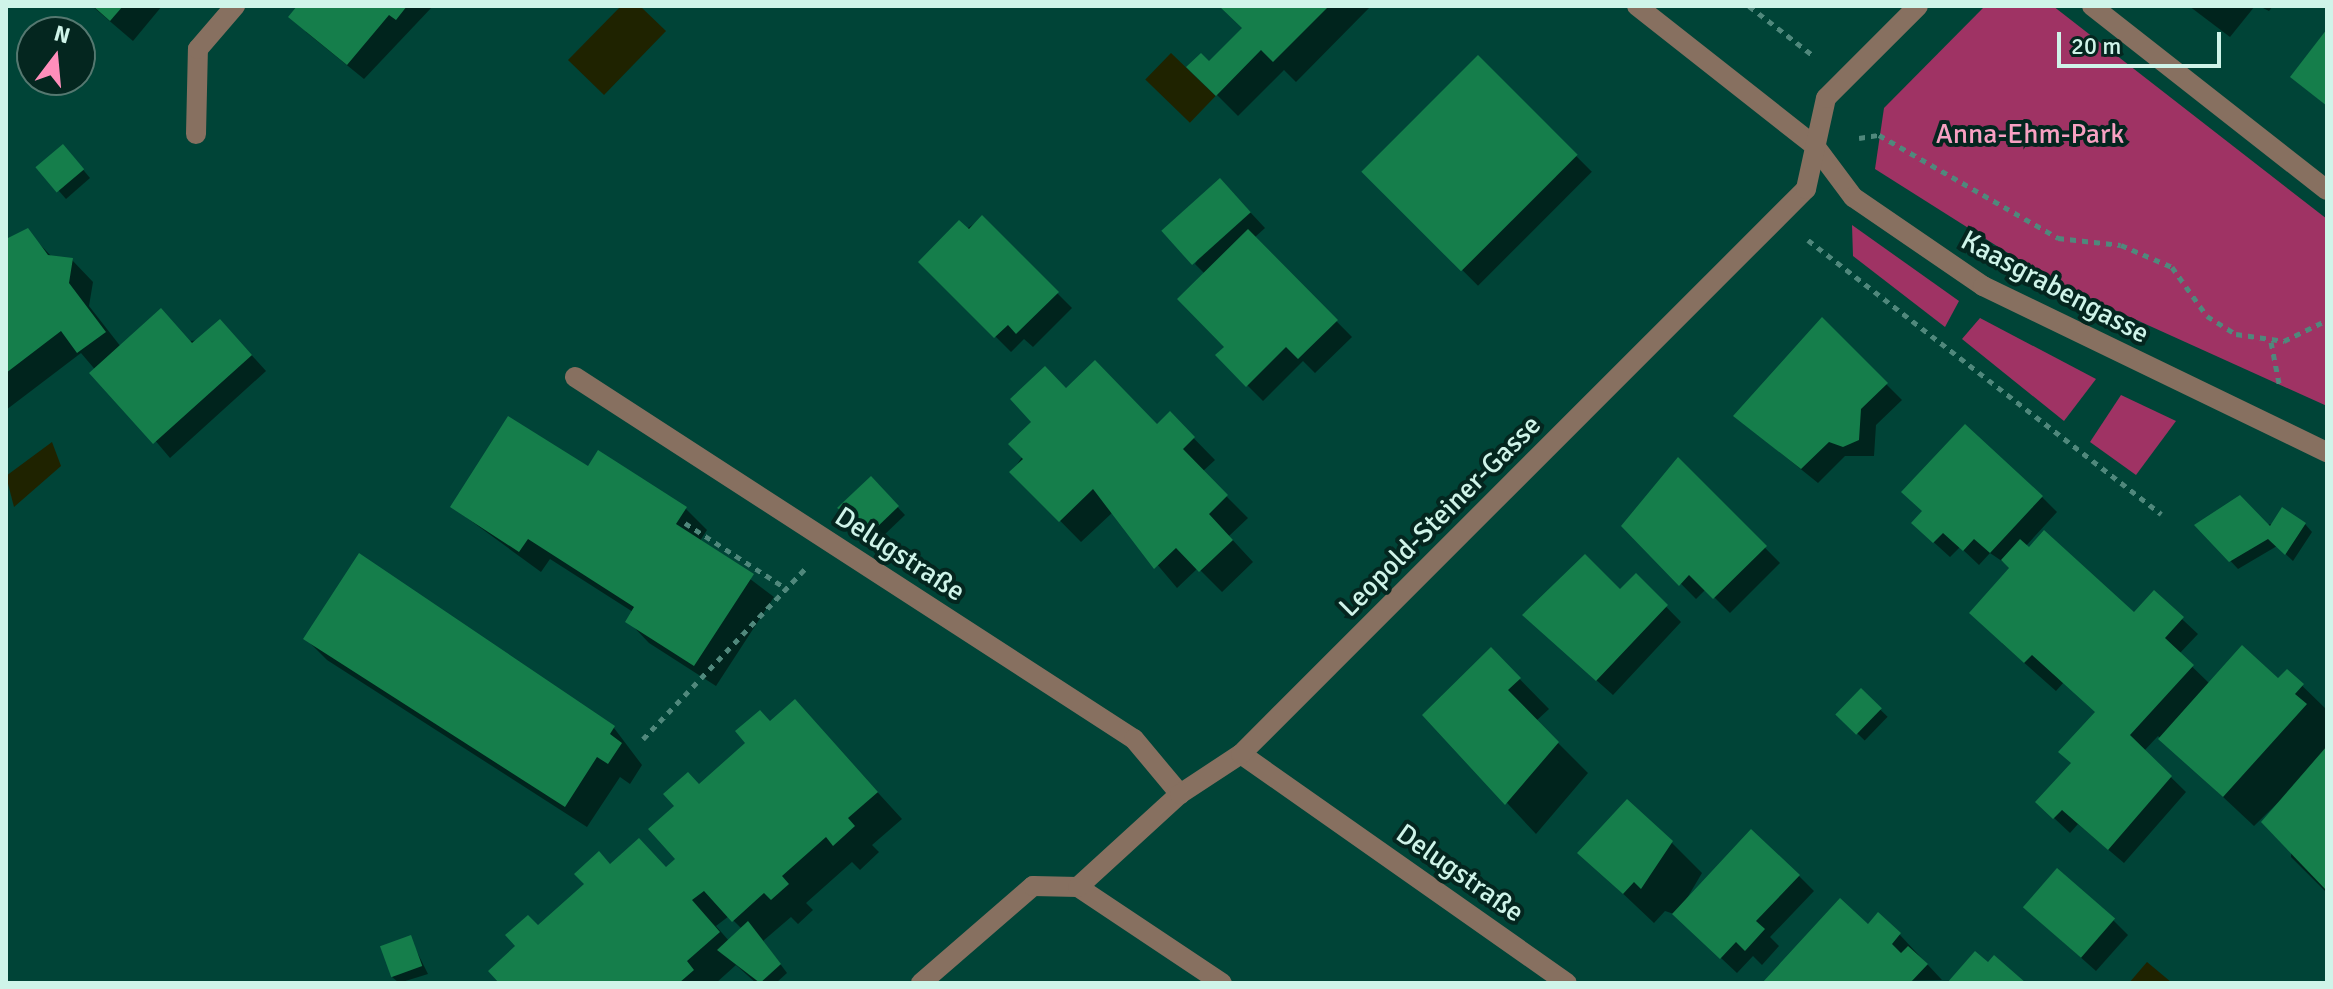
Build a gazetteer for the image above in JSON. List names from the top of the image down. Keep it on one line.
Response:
{"streets":{"street":["Kaasgrabengasse","Leopold-Steiner-Gasse","Delugstraße"]},"crossings":[["Kaasgrabengasse","Leopold-Steiner-Gasse"],["Leopold-Steiner-Gasse","Delugstraße"]],"parks":["Anna-Ehm-Park"],"scale_bar":"20 m","north":"top"}
